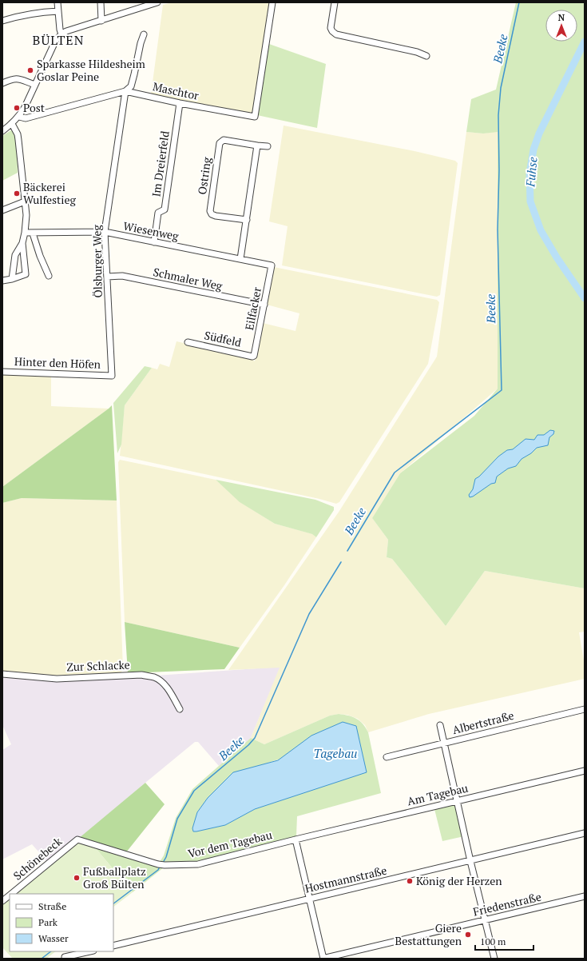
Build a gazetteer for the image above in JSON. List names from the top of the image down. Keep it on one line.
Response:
{"streets":{"street":["Maschtor","Im Dreierfeld","Ostring","Wiesenweg","Ölsburger Weg","Schmaler Weg","Eilfacker","Südfeld","Hinter den Höfen","Zur Schlacke","Albertstraße","Am Tagebau","Vor dem Tagebau","Schönebeck","Hostmannstraße","Friedenstraße"]},"crossings":[["Maschtor","Im Dreierfeld"],["Maschtor","Ölsburger Weg"],["Im Dreierfeld","Wiesenweg"],["Wiesenweg","Ölsburger Weg"],["Wiesenweg","Eilfacker"],["Ölsburger Weg","Schmaler Weg"],["Ölsburger Weg","Hinter den Höfen"],["Schmaler Weg","Eilfacker"],["Eilfacker","Südfeld"],["Am Tagebau","Vor dem Tagebau"],["Vor dem Tagebau","Schönebeck"]],"districts":["BÜLTEN"],"water":["Beeke","Fuhse","Tagebau"],"places":["Sparkasse Hildesheim Goslar Peine","Post","Bäckerei Wulfestieg","Fußballplatz Groß Bülten","König der Herzen","Giere Bestattungen"],"legend":["Straße","Park","Wasser"],"scale_bar":"100 m","north":"top"}
